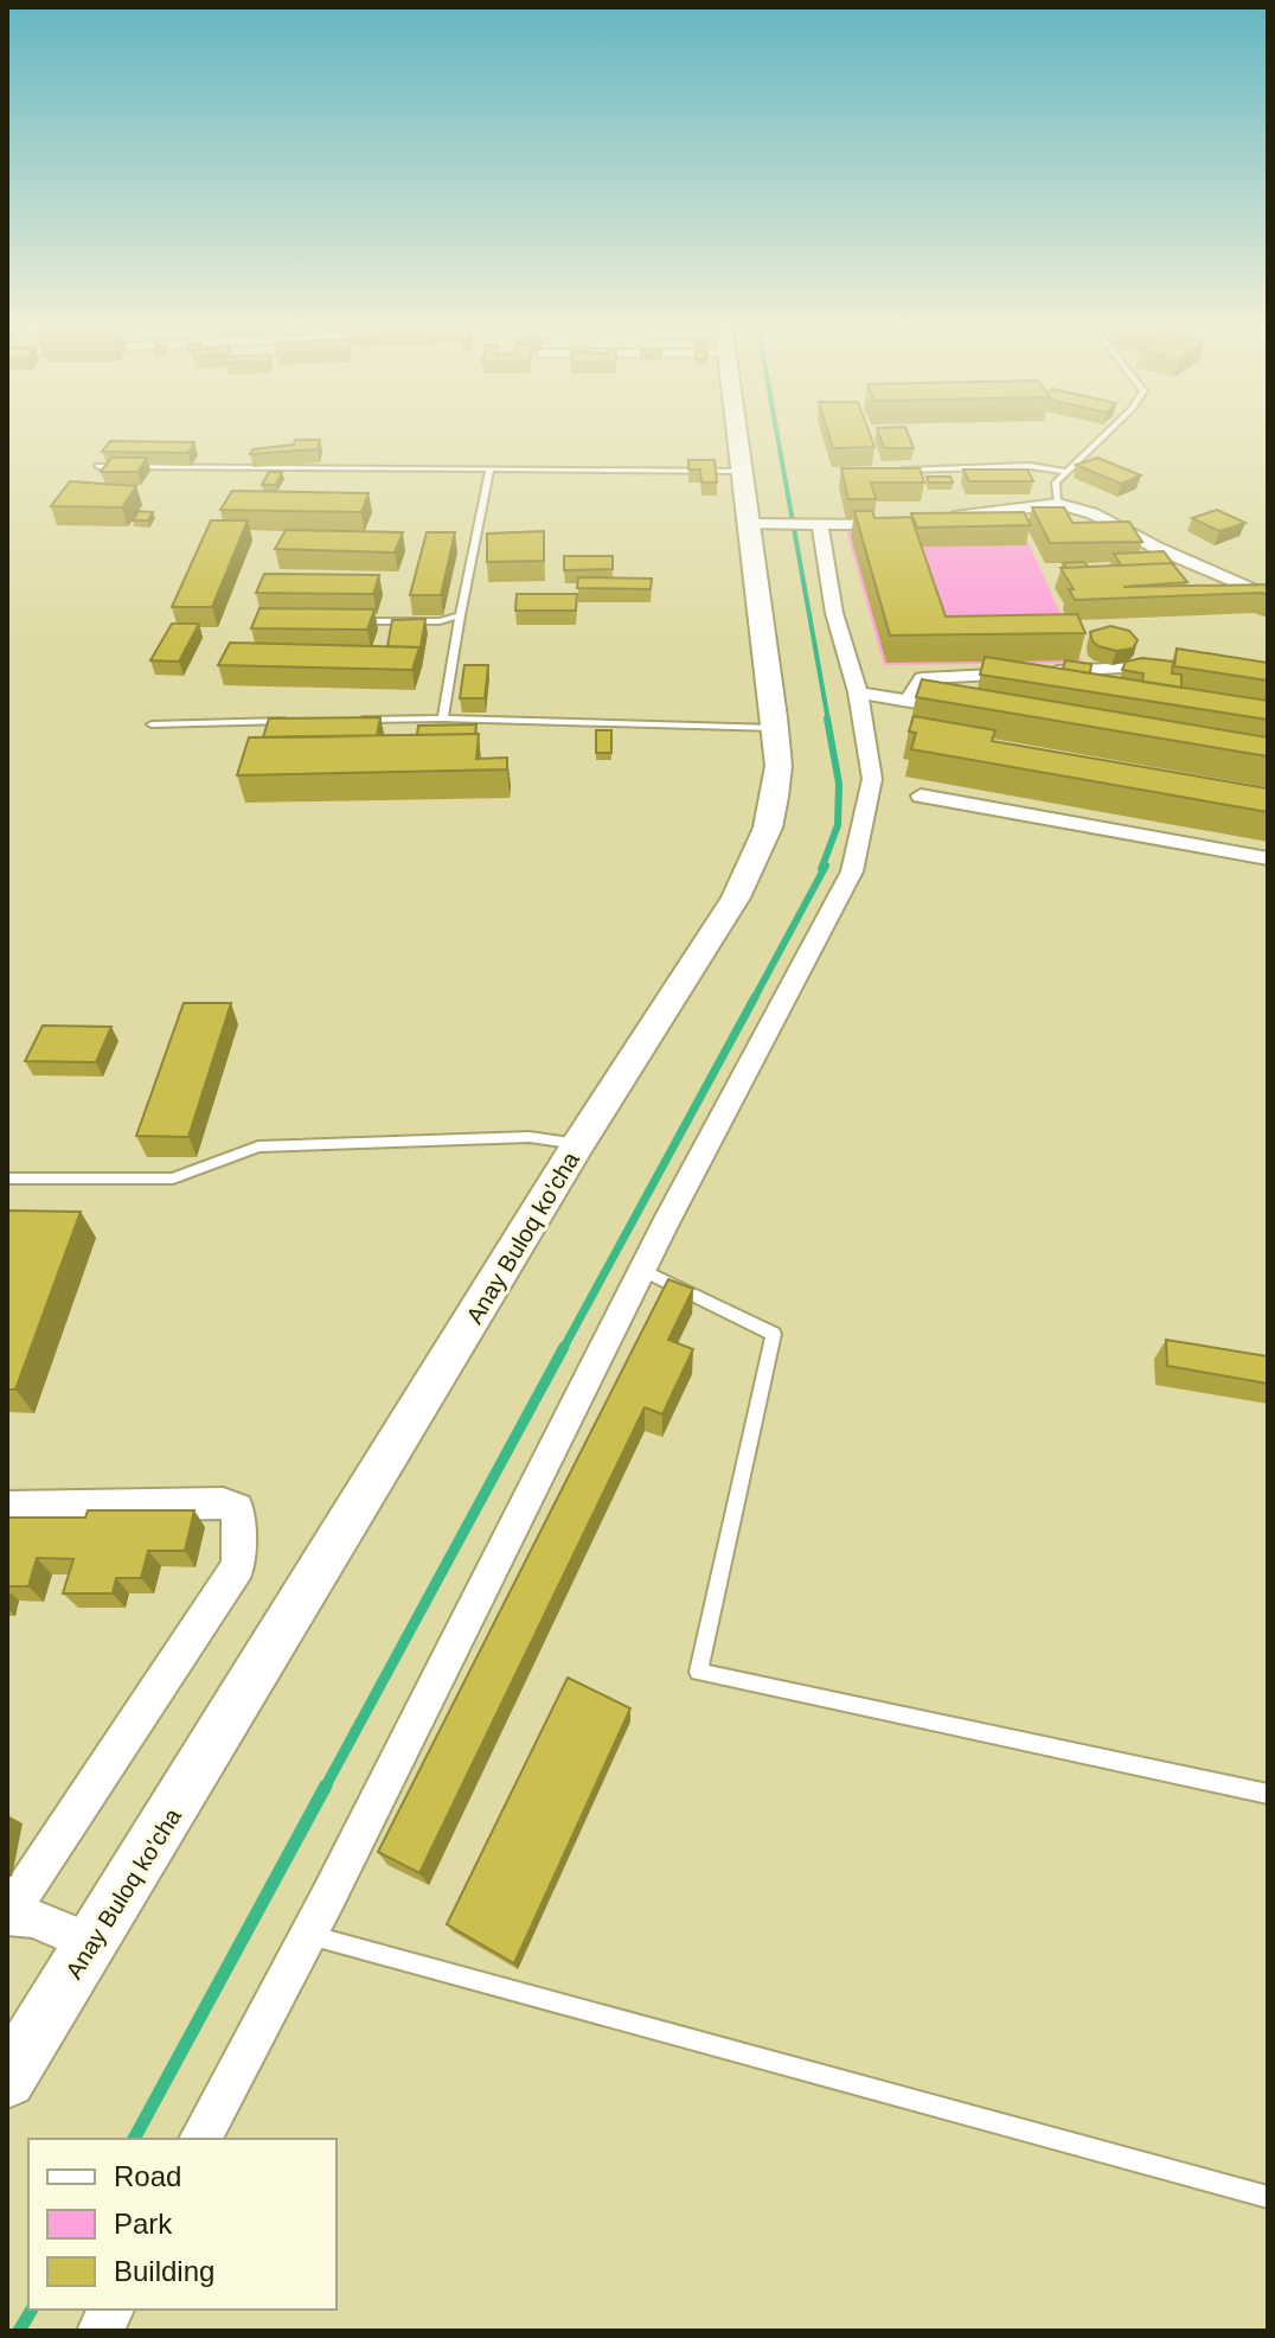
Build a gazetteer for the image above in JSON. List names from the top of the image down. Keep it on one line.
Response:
{"streets":{"main road":["Anay Buloq ko'cha"]},"legend":["Road","Park","Building"]}
